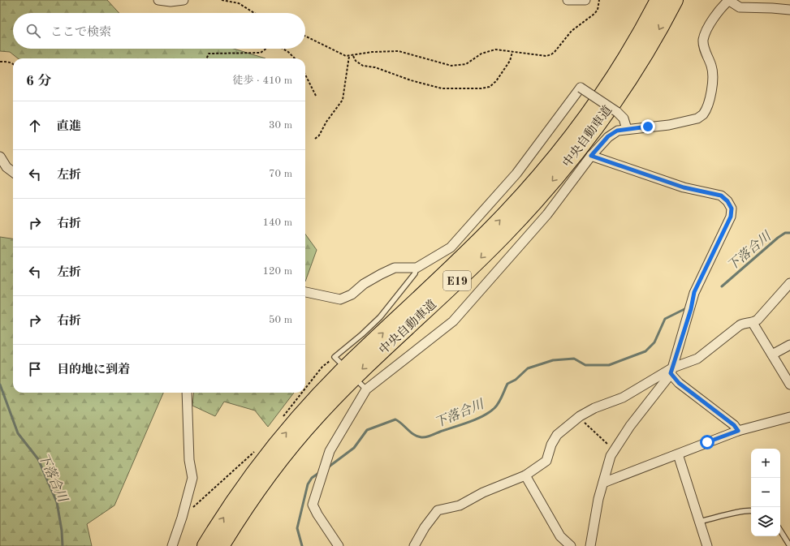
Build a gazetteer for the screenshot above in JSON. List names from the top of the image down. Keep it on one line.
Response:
{"streets":{"highway":["中央自動車道","E19"]},"water":["下落合川"],"page":{"search":"ここで検索","heading":["6 分","徒歩 · 410 m"],"list":[["直進","30 m"],["左折","70 m"],["右折","140 m"],["左折","120 m"],["右折","50 m"],"目的地に到着"],"map_buttons":["+","−"]}}
